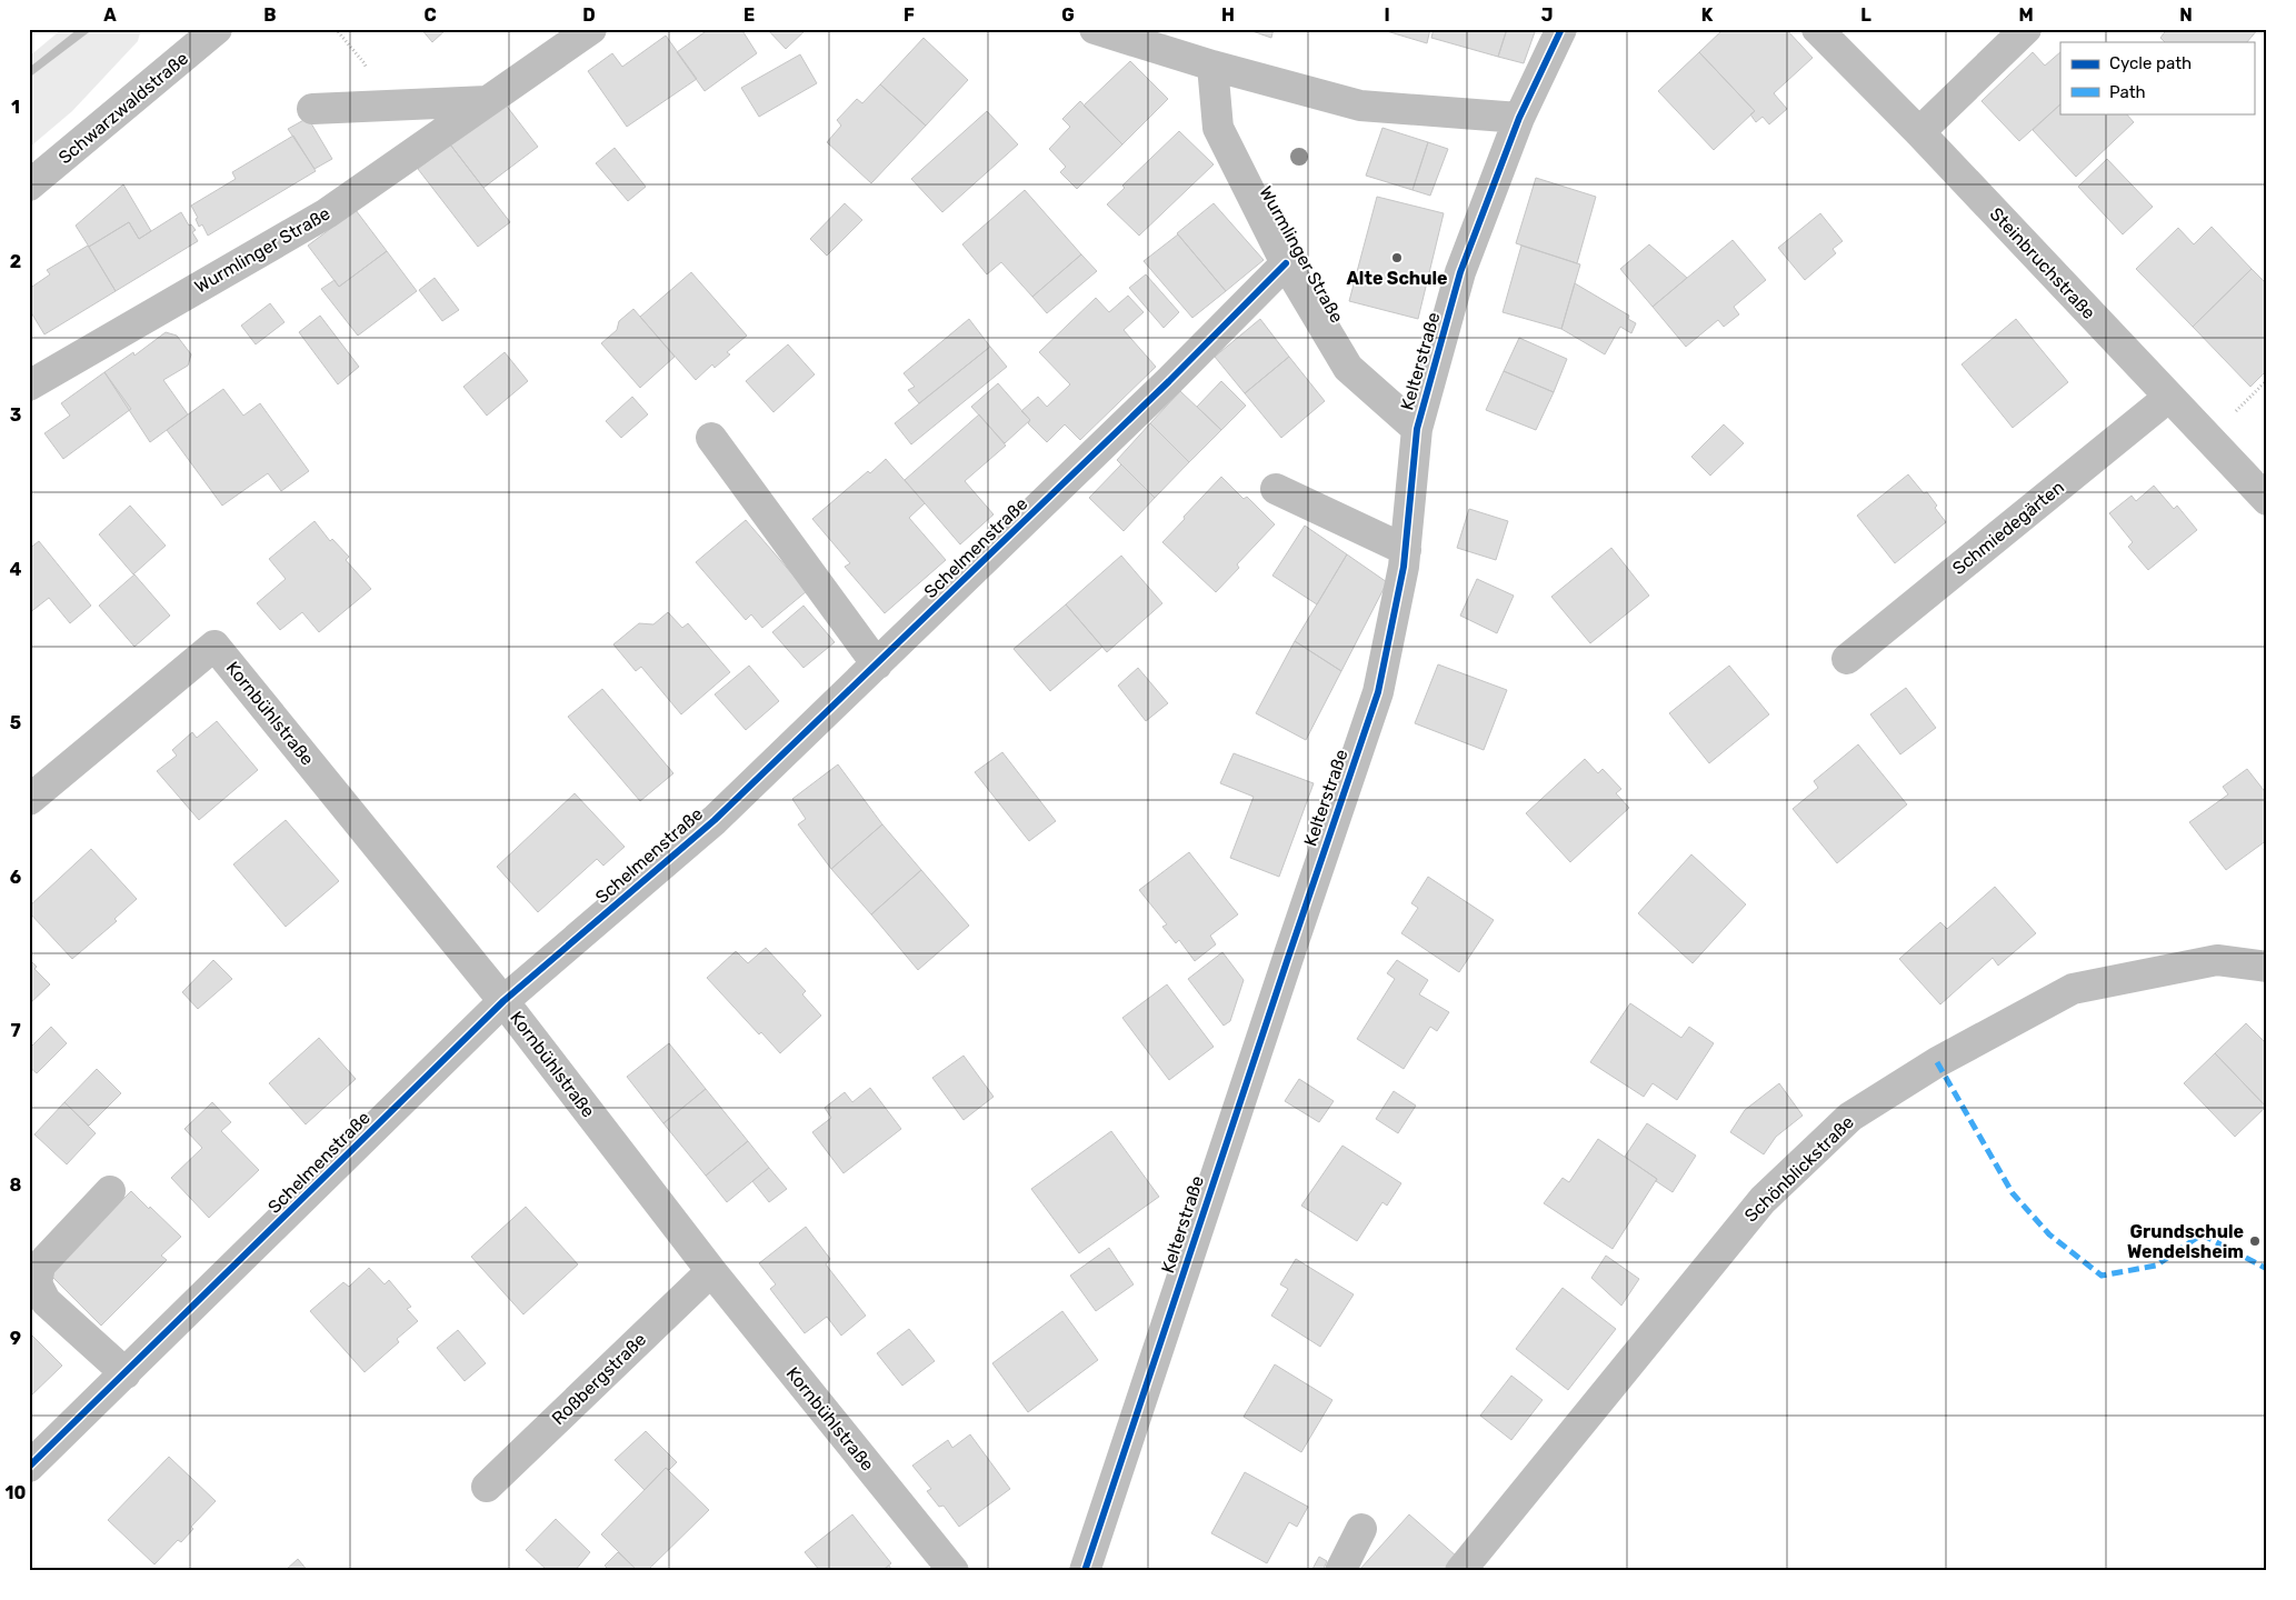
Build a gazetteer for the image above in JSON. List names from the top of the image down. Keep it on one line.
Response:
{"streets":{"street":["Schwarzwaldstraße","Wurmlinger Straße","Steinbruchstraße","Kelterstraße","Schmiedegärten","Schelmenstraße","Kornbühlstraße","Schönblickstraße","Roßbergstraße"]},"crossings":[["Wurmlinger Straße","Kelterstraße"],["Wurmlinger Straße","Schelmenstraße"],["Steinbruchstraße","Schmiedegärten"],["Schelmenstraße","Kornbühlstraße"],["Kornbühlstraße","Roßbergstraße"]],"places":["Alte Schule","Grundschule Wendelsheim"],"legend":["Cycle path","Path"],"grid":{"columns":["A","B","C","D","E","F","G","H","I","J","K","L","M","N"],"rows":["1","2","3","4","5","6","7","8","9","10"]}}
